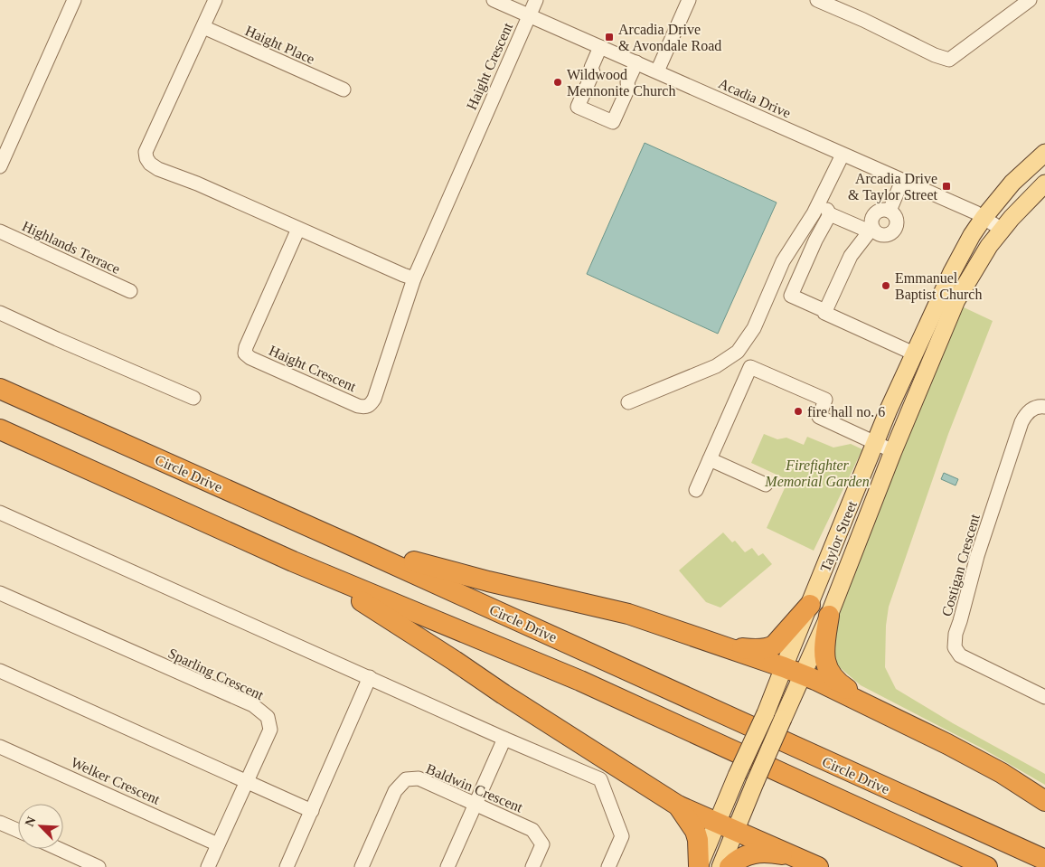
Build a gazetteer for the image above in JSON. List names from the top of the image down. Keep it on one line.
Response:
{"streets":{"highway":["Circle Drive"],"main road":["Taylor Street"],"street":["Haight Place","Haight Crescent","Acadia Drive","Highlands Terrace","Costigan Crescent","Sparling Crescent","Welker Crescent","Baldwin Crescent"]},"crossings":[["Haight Crescent","Acadia Drive"],["Acadia Drive","Taylor Street"],["Sparling Crescent","Welker Crescent"]],"parks":["Firefighter Memorial Garden"],"places":{"transit":["Arcadia Drive & Avondale Road","Arcadia Drive & Taylor Street"],"other":["Wildwood Mennonite Church","Emmanuel Baptist Church","fire hall no. 6"]},"north":"top left"}
